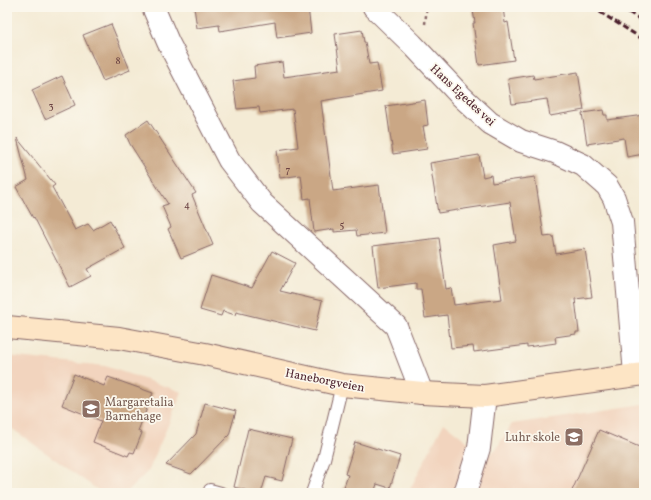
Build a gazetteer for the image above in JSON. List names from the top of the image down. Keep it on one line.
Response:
{"streets":{"street":["Hans Egedes vei","Haneborgveien"]},"crossings":[["Hans Egedes vei","Haneborgveien"]],"places":{"school or university":["Margaretalia Barnehage","Luhr skole"]},"house_numbers":["8","3","7","4","5"]}
